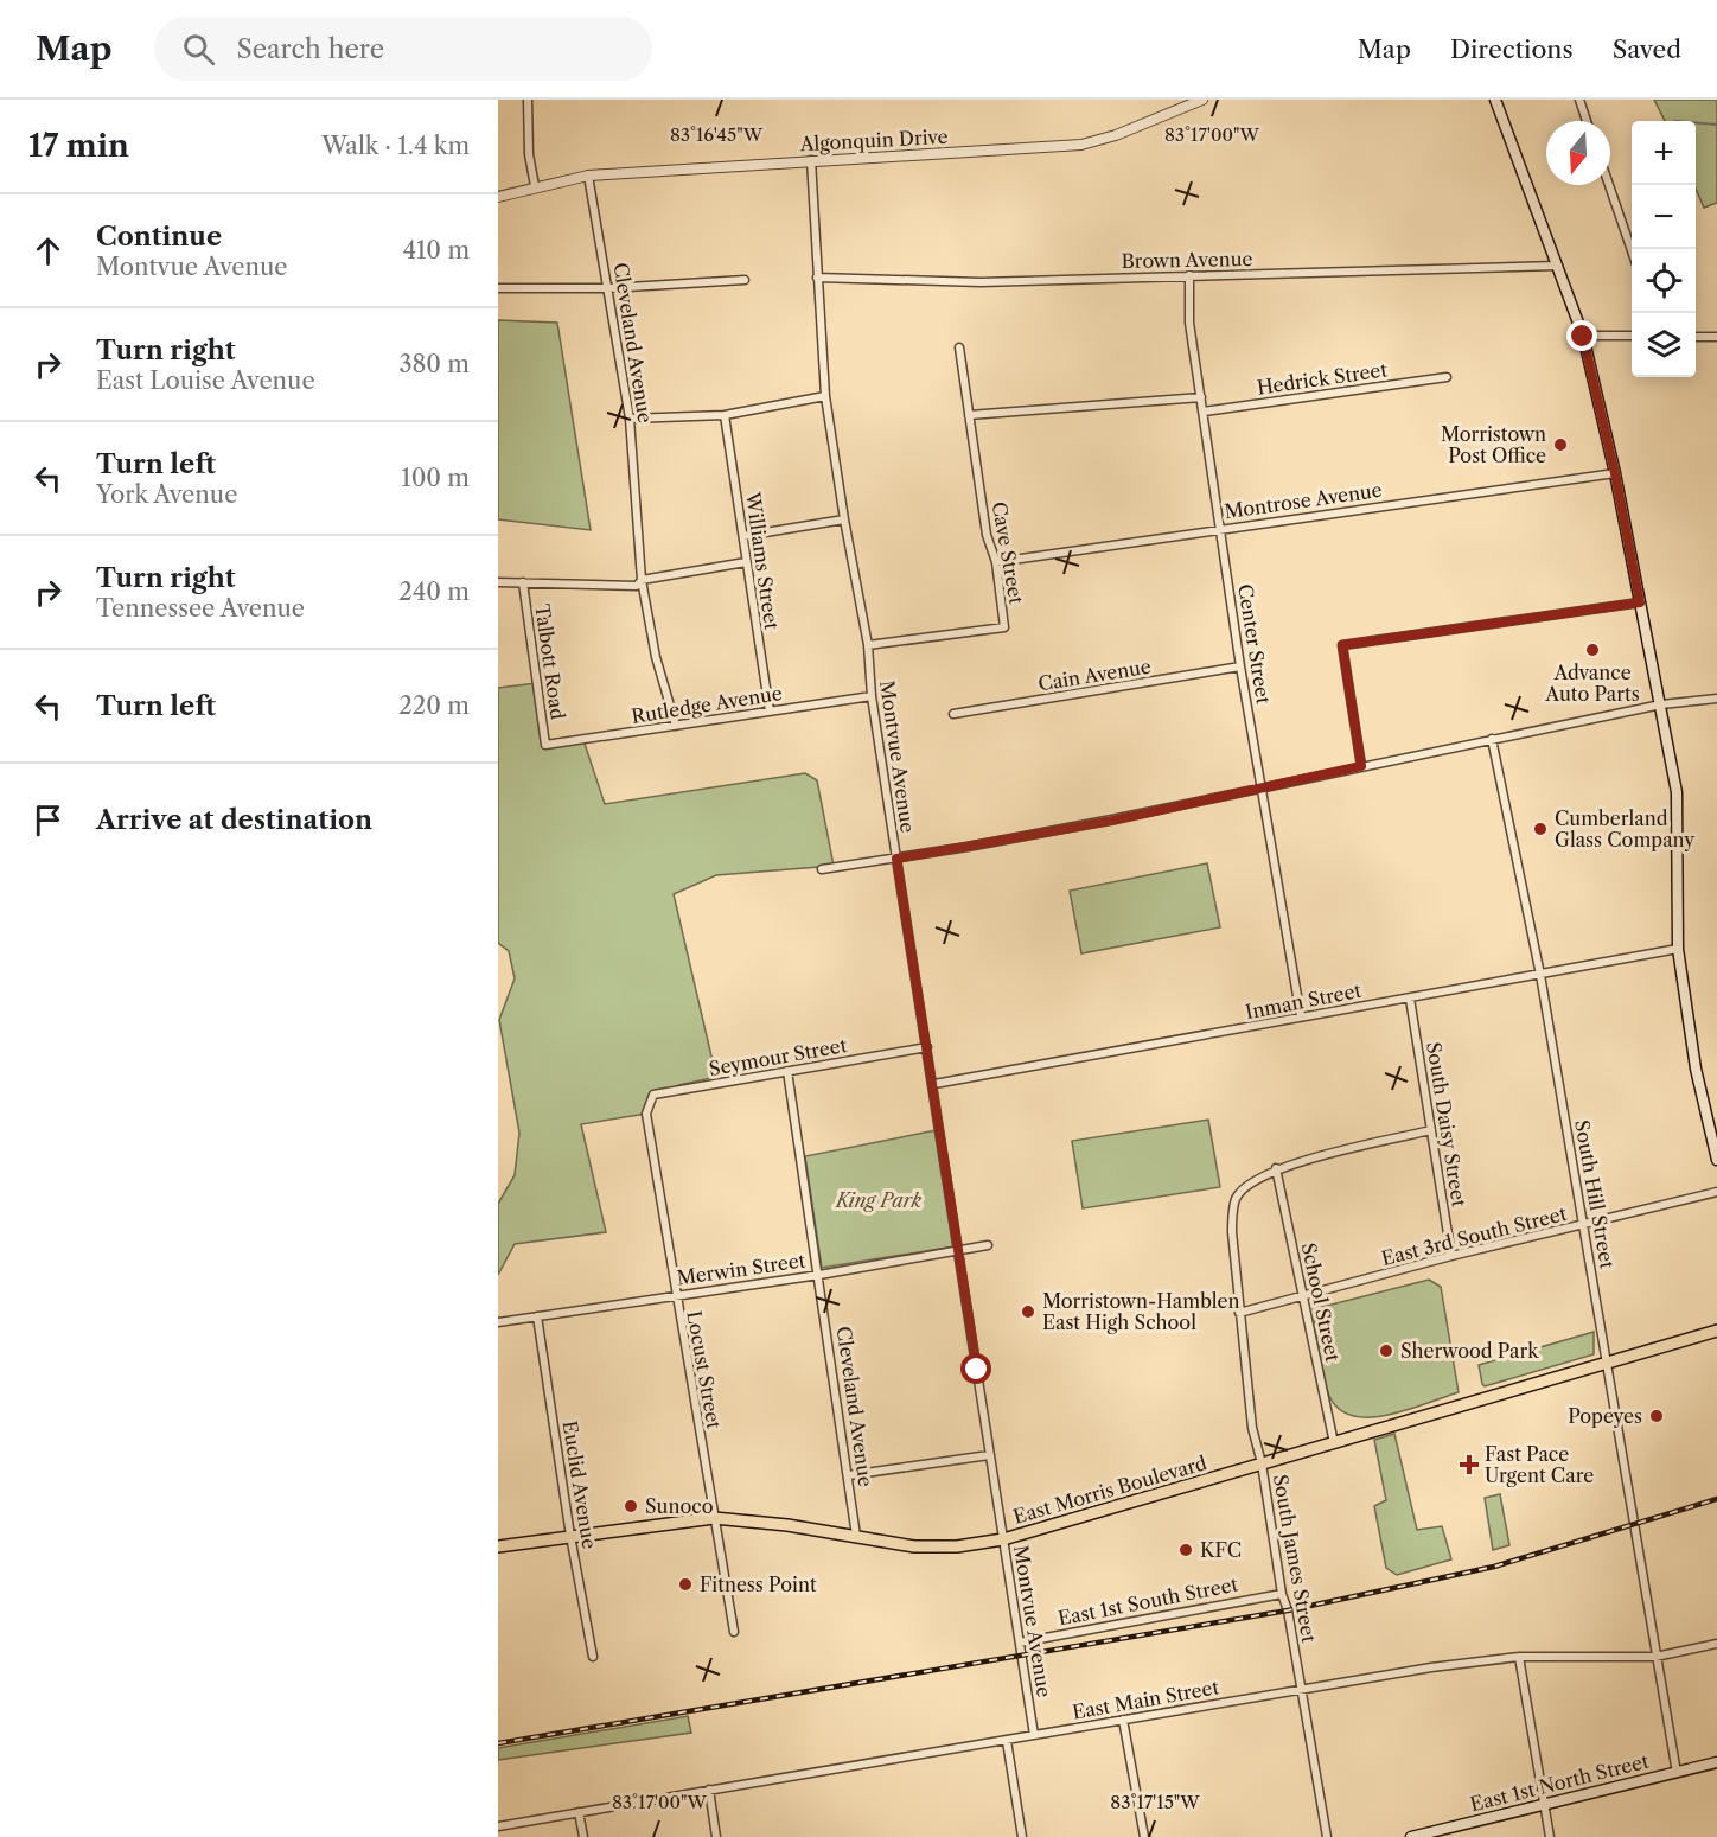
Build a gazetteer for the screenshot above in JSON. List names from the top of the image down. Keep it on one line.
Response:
{"streets":{"main road":["East Morris Boulevard","East 1st North Street"],"street":["Algonquin Drive","Brown Avenue","Cleveland Avenue","Hedrick Street","Montrose Avenue","Cave Street","Williams Street","Center Street","Talbott Road","Cain Avenue","Rutledge Avenue","Montvue Avenue","Inman Street","Seymour Street","South Daisy Street","South Hill Street","East 3rd South Street","Merwin Street","School Street","Locust Street","Euclid Avenue","South James Street","East 1st South Street","East Main Street"]},"crossings":[["Algonquin Drive","Cleveland Avenue"],["Algonquin Drive","Montvue Avenue"],["Brown Avenue","Center Street"],["Brown Avenue","Montvue Avenue"],["Cleveland Avenue","Rutledge Avenue"],["Cleveland Avenue","Seymour Street"],["Cleveland Avenue","Merwin Street"],["Cleveland Avenue","East Morris Boulevard"],["Hedrick Street","Center Street"],["Montrose Avenue","Cave Street"],["Montrose Avenue","Center Street"],["Cave Street","Montvue Avenue"],["Williams Street","Rutledge Avenue"],["Center Street","Cain Avenue"],["Center Street","Inman Street"],["Talbott Road","Rutledge Avenue"],["Rutledge Avenue","Montvue Avenue"],["Montvue Avenue","Inman Street"],["Montvue Avenue","Seymour Street"],["Montvue Avenue","Merwin Street"],["Montvue Avenue","East Morris Boulevard"],["Montvue Avenue","East 1st South Street"],["Montvue Avenue","East Main Street"],["Inman Street","South Daisy Street"],["Inman Street","South Hill Street"],["Seymour Street","Locust Street"],["South Daisy Street","East 3rd South Street"],["South Hill Street","East 3rd South Street"],["South Hill Street","East Morris Boulevard"],["South Hill Street","East Main Street"],["South Hill Street","East 1st North Street"],["East 3rd South Street","School Street"],["East 3rd South Street","South James Street"],["Merwin Street","Locust Street"],["Merwin Street","Euclid Avenue"],["School Street","East Morris Boulevard"],["School Street","South James Street"],["Locust Street","East Morris Boulevard"],["Euclid Avenue","East Morris Boulevard"],["East Morris Boulevard","South James Street"],["South James Street","East 1st South Street"],["South James Street","East Main Street"]],"parks":["King Park"],"places":{"other":["Morristown Post Office","Advance Auto Parts","Cumberland Glass Company","Morristown-Hamblen East High School","Sherwood Park","Popeyes","Sunoco","KFC","Fitness Point"],"health":["Fast Pace Urgent Care"]},"north":"bottom","page":{"header":"Map","search":"Search here","nav":["Map","Directions","Saved"],"heading":["17 min","Walk · 1.4 km"],"map_buttons":["+","−"],"list":[["Continue","Montvue Avenue","410 m"],["Turn right","East Louise Avenue","380 m"],["Turn left","York Avenue","100 m"],["Turn right","Tennessee Avenue","240 m"],["Turn left","220 m"],"Arrive at destination"]},"coordinates":["83°16'45\"W","83°17'00\"W","83°17'15\"W"]}
